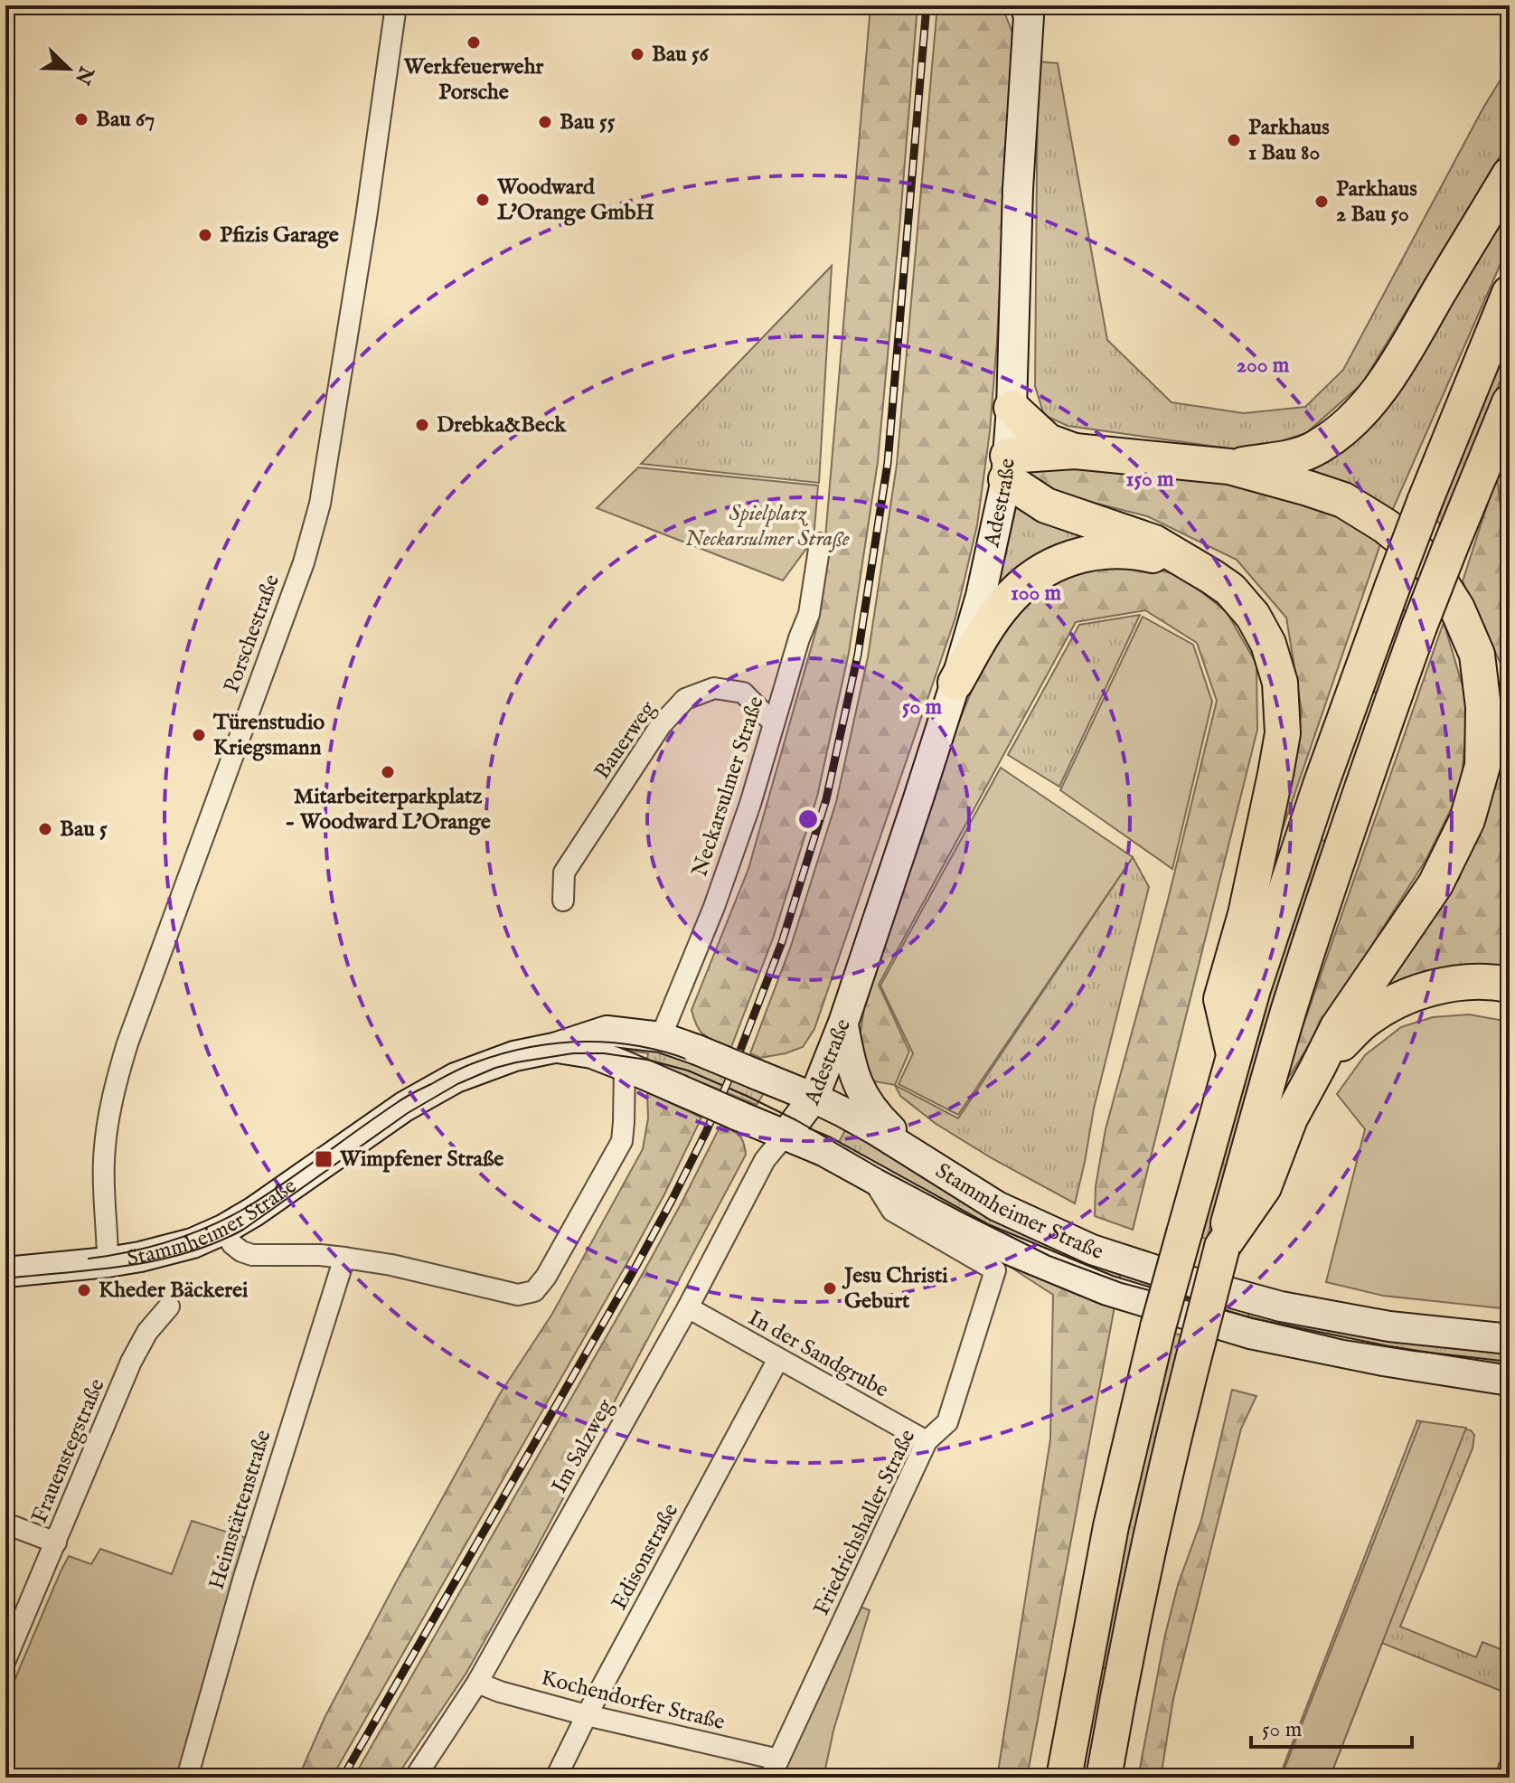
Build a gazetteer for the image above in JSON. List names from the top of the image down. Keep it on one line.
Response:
{"streets":{"main road":["Adestraße","Stammheimer Straße"],"street":["Porschestraße","Bauerweg","Neckarsulmer Straße","In der Sandgrube","Im Salzweg","Frauenstegstraße","Heimstättenstraße","Friedrichshaller Straße","Edisonstraße","Kochendorfer Straße"]},"crossings":[["Adestraße","Stammheimer Straße"],["Adestraße","Im Salzweg"],["Porschestraße","Stammheimer Straße"],["Bauerweg","Neckarsulmer Straße"],["Neckarsulmer Straße","Stammheimer Straße"],["Stammheimer Straße","Im Salzweg"],["Stammheimer Straße","Friedrichshaller Straße"],["In der Sandgrube","Im Salzweg"],["In der Sandgrube","Friedrichshaller Straße"],["In der Sandgrube","Edisonstraße"],["Im Salzweg","Kochendorfer Straße"],["Friedrichshaller Straße","Kochendorfer Straße"],["Edisonstraße","Kochendorfer Straße"]],"parks":["Spielplatz Neckarsulmer Straße"],"places":{"other":["Werkfeuerwehr Porsche","Bau 56","Bau 67","Bau 55","Parkhaus 1 Bau 80","Woodward L'Orange GmbH","Parkhaus 2 Bau 50","Pfizis Garage","Drebka&Beck","Türenstudio Kriegsmann","Mitarbeiterparkplatz - Woodward L'Orange","Bau 5","Jesu Christi Geburt","Kheder Bäckerei"],"transit":["Wimpfener Straße"]},"scale_bar":"50 m","north":"bottom right","rings":["200 m","150 m","100 m","50 m"]}
